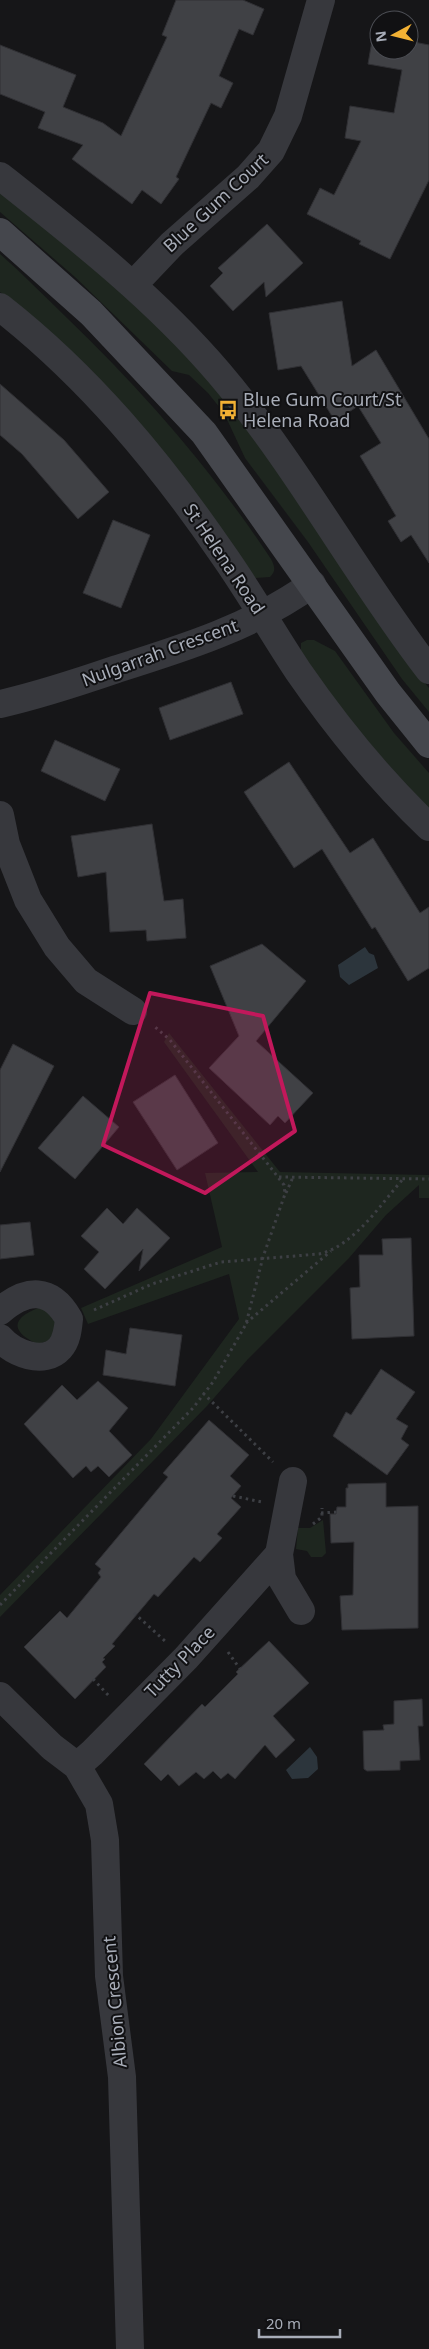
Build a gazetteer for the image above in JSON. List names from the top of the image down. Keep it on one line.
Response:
{"streets":{"street":["Blue Gum Court","St Helena Road","Nulgarrah Crescent","Tutty Place","Albion Crescent"]},"crossings":[["St Helena Road","Nulgarrah Crescent"],["Tutty Place","Albion Crescent"]],"places":{"bus stop":["Blue Gum Court/St Helena Road"]},"scale_bar":"20 m","north":"left"}
